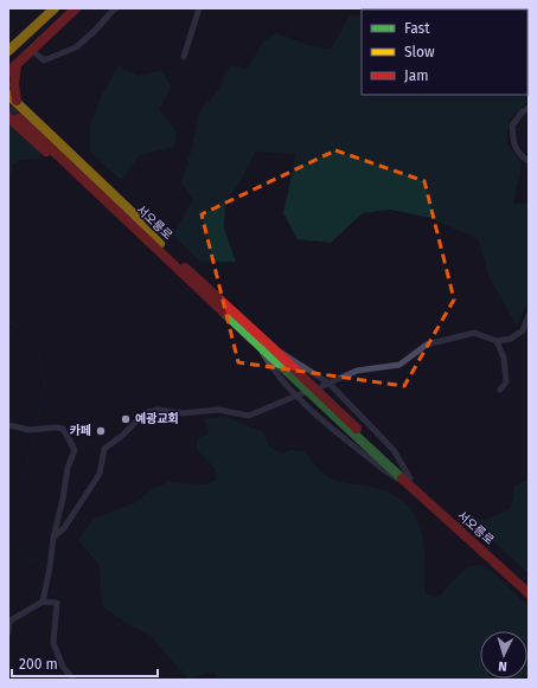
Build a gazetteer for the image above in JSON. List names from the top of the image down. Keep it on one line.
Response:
{"streets":{"main road":["서오릉로"]},"places":["예광교회","카페"],"legend":["Fast","Slow","Jam"],"scale_bar":"200 m","north":"bottom"}
